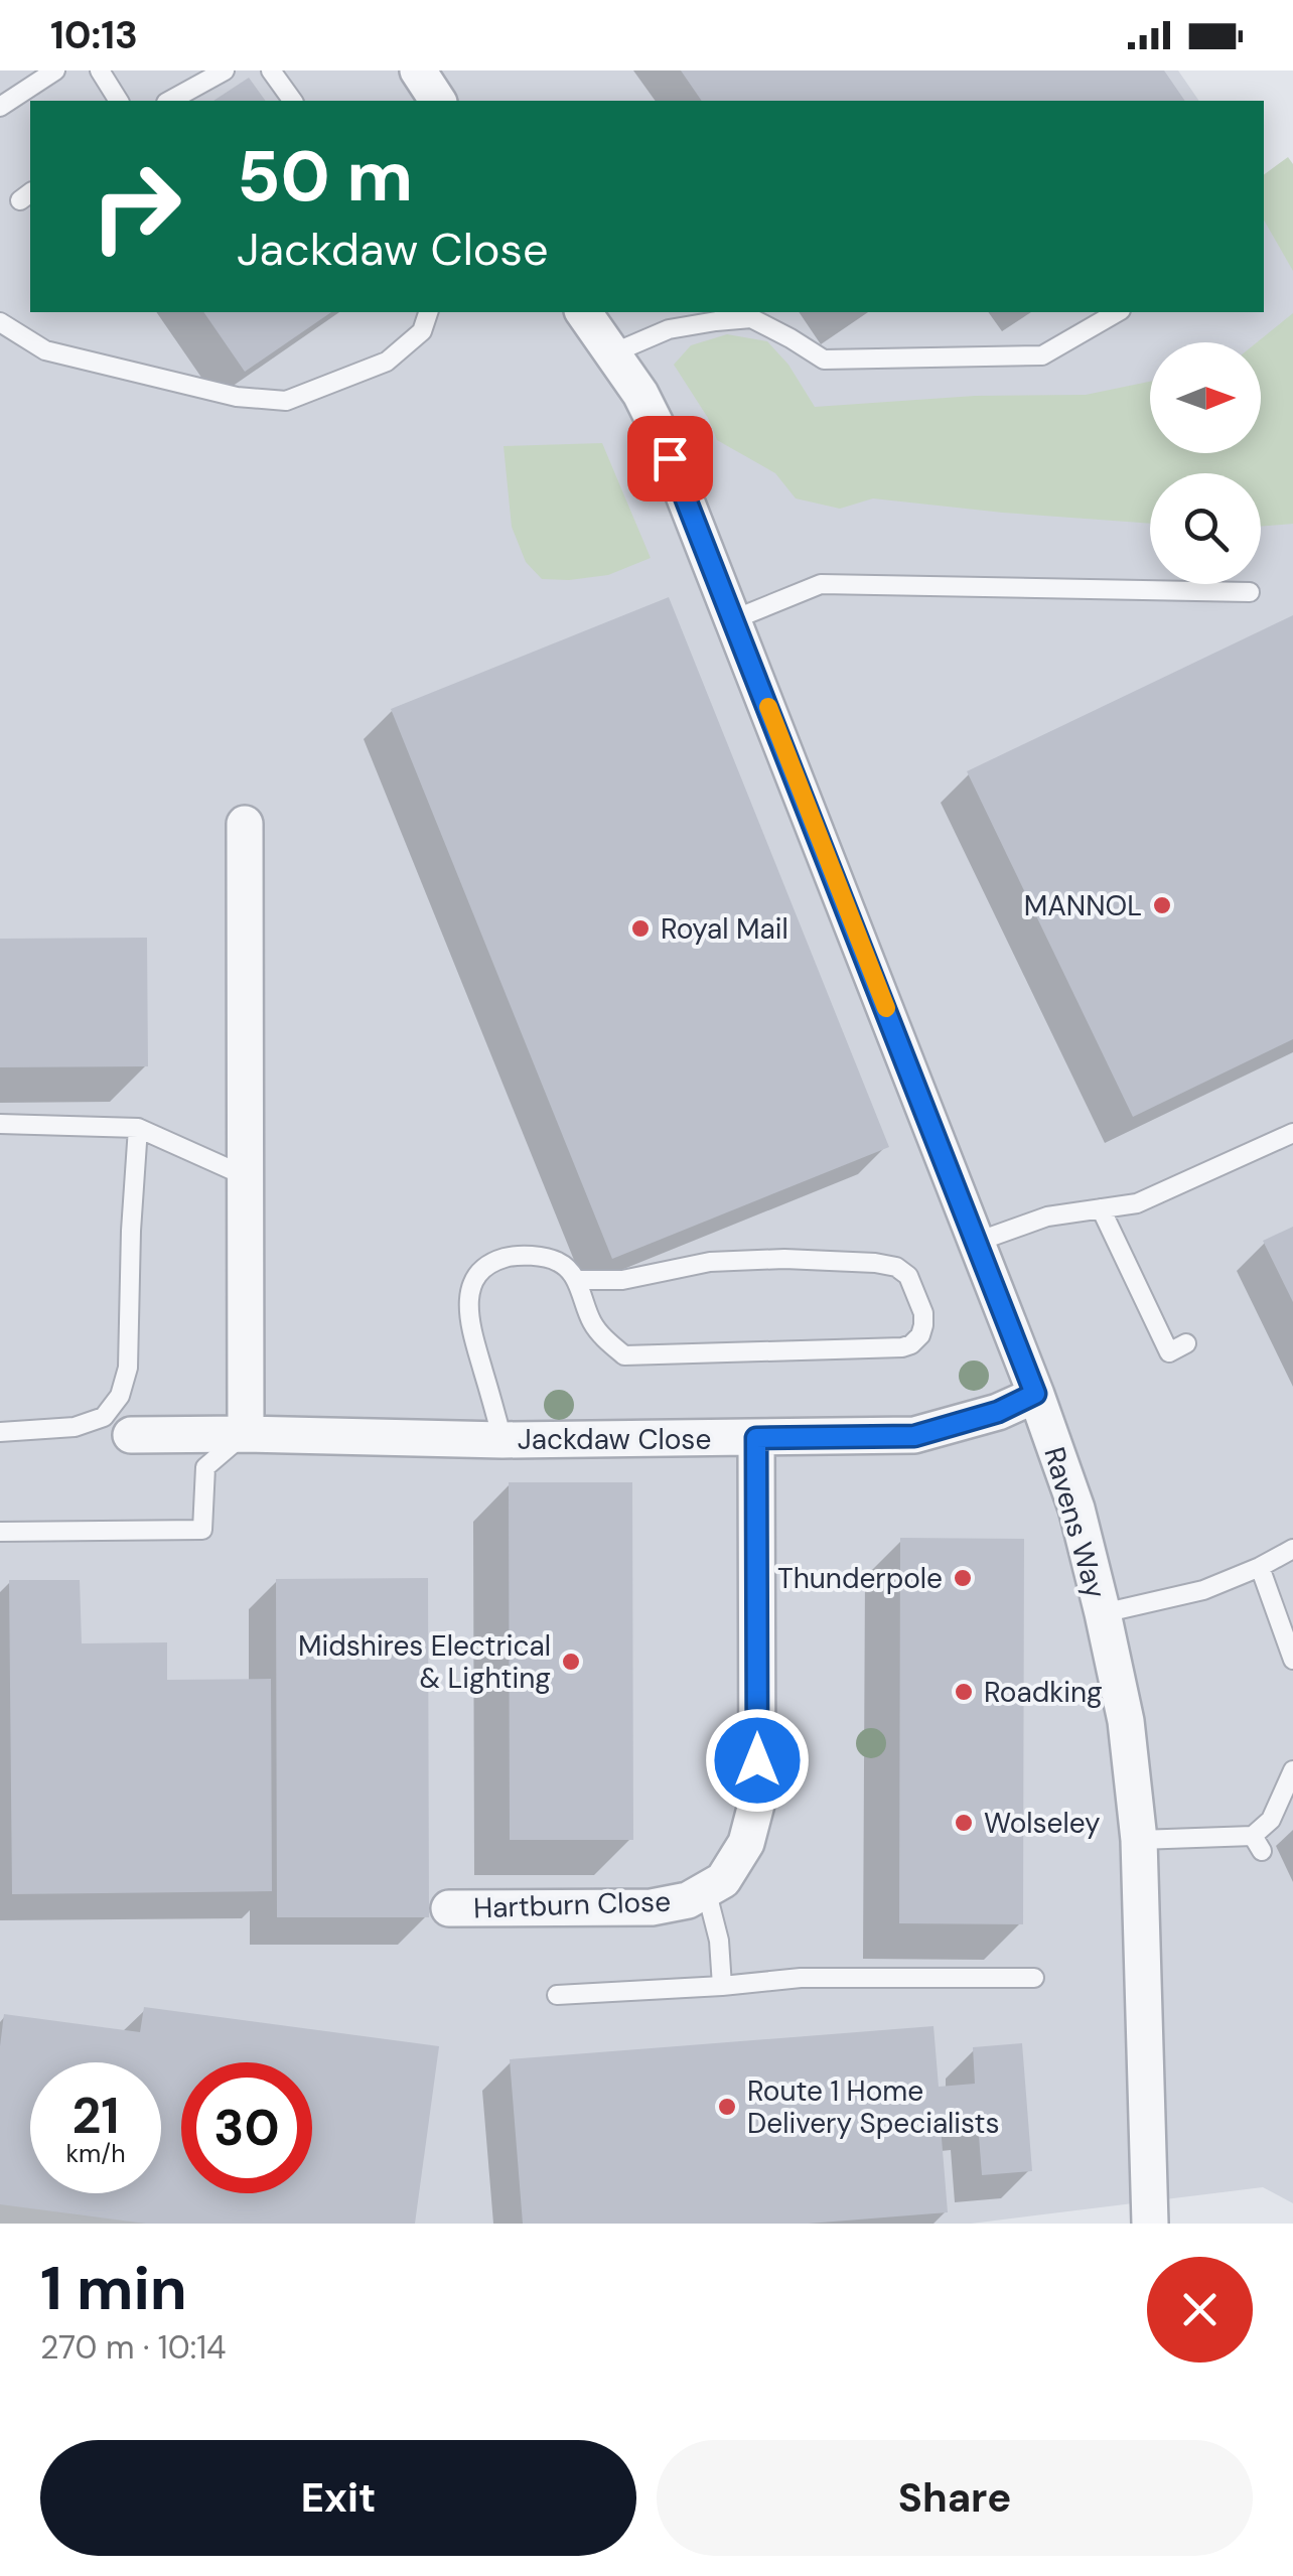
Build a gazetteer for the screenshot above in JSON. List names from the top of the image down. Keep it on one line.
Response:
{"streets":{"street":["Jackdaw Close","Ravens Way","Hartburn Close"]},"crossings":[["Jackdaw Close","Ravens Way"],["Jackdaw Close","Hartburn Close"]],"places":["MANNOL","Royal Mail","Thunderpole","Midshires Electrical & Lighting","Roadking","Wolseley","Route 1 Home Delivery Specialists"],"north":"right","page":{"status":"10:13","turn":["50 m","Jackdaw Close"],"speed":"21 km/h","limit":"30","heading":["1 min","270 m · 10:14"],"buttons":["Exit","Share"]}}
